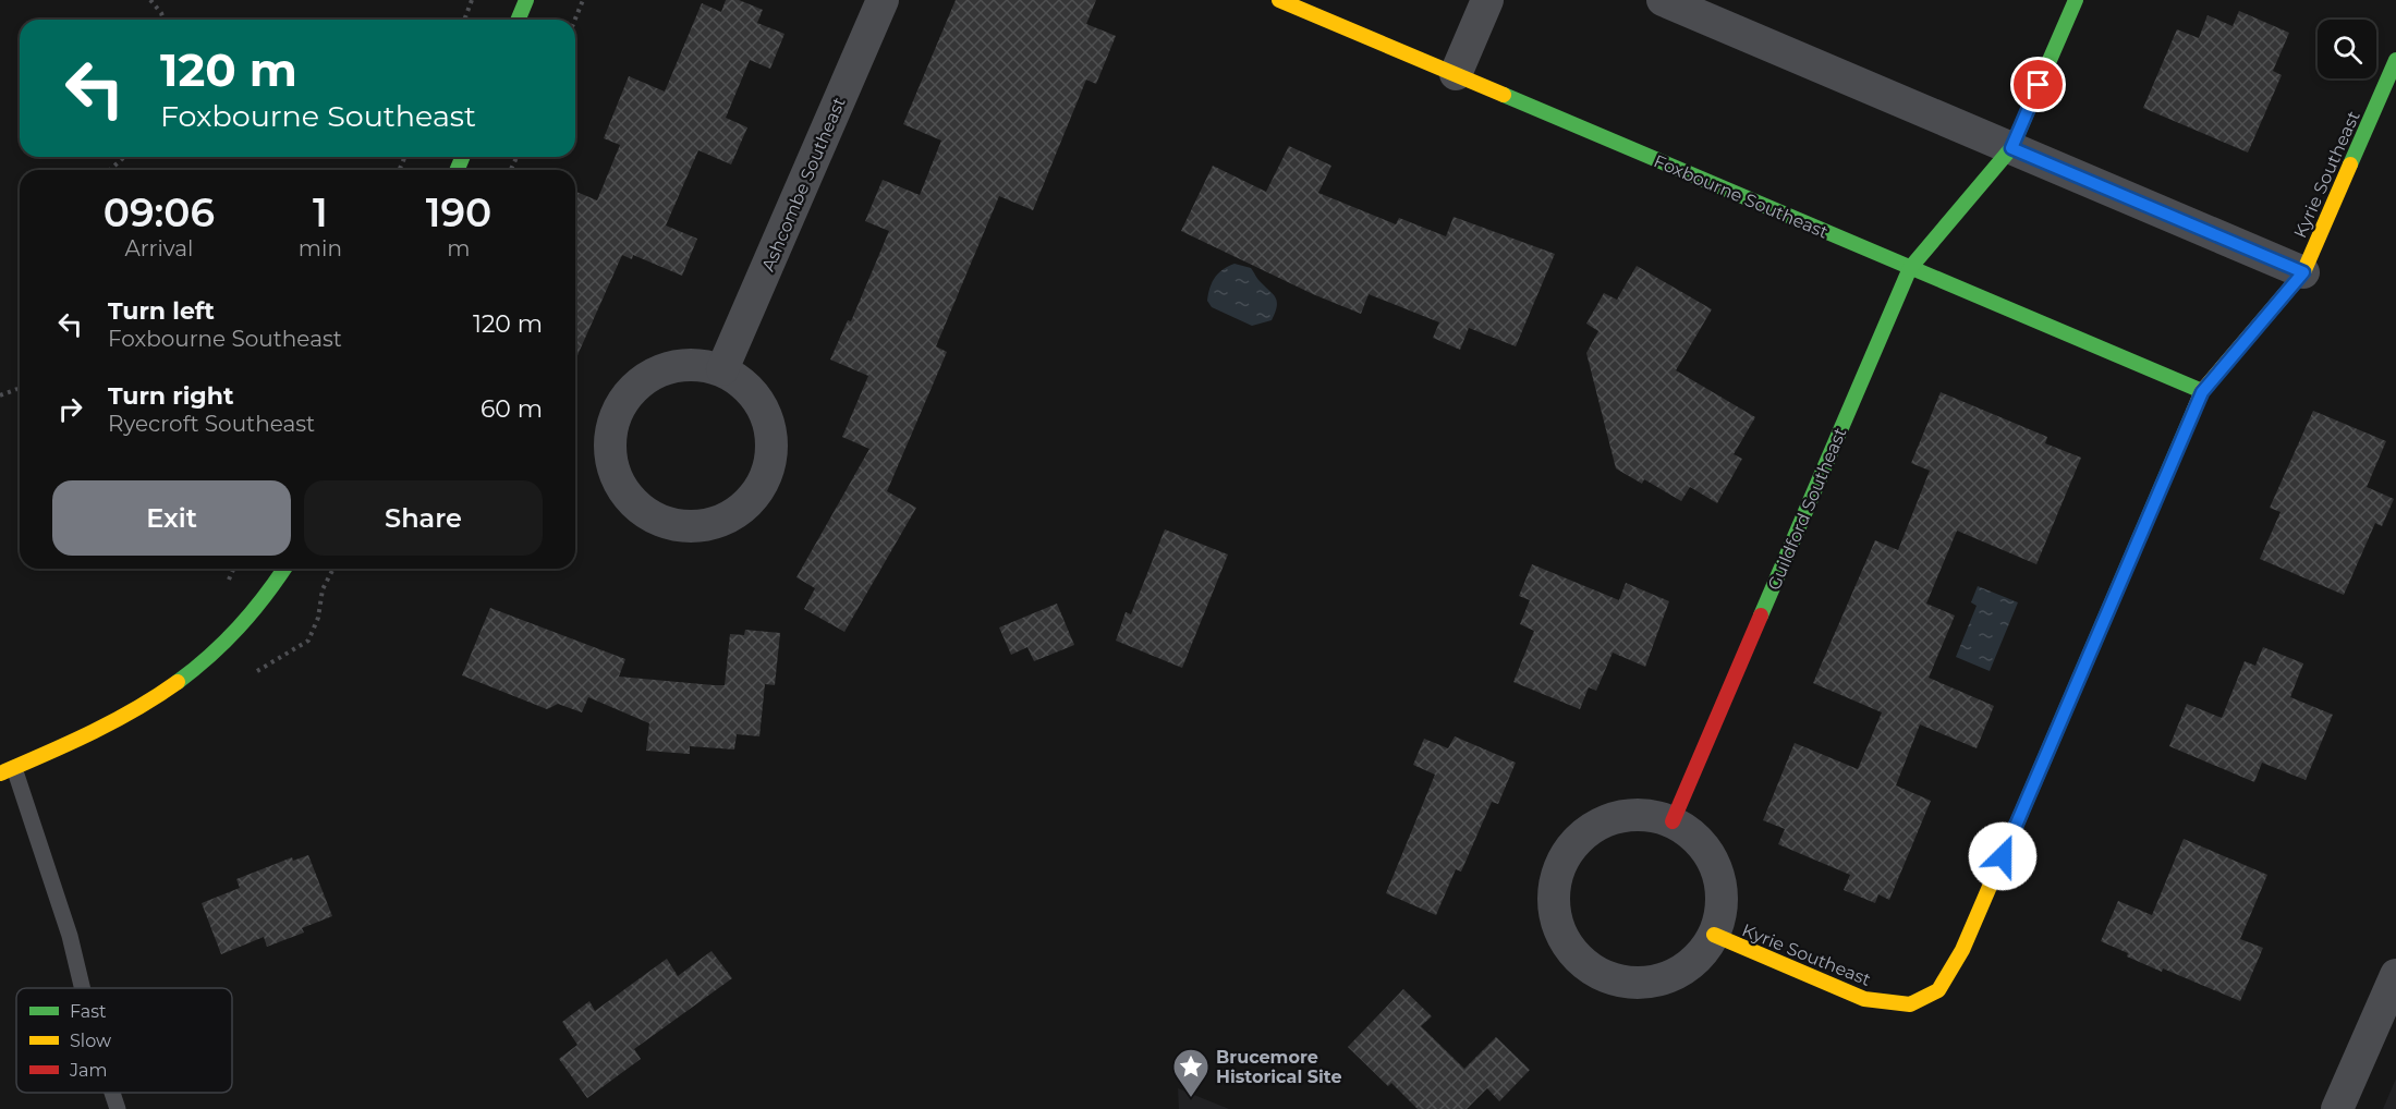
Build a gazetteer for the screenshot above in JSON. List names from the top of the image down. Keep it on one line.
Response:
{"streets":{"street":["Kyrie Southeast","Ashcombe Southeast","Foxbourne Southeast","Guildford Southeast"]},"crossings":[["Kyrie Southeast","Foxbourne Southeast"],["Kyrie Southeast","Guildford Southeast"],["Foxbourne Southeast","Guildford Southeast"]],"places":{"place":["Brucemore Historical Site"]},"legend":["Fast","Slow","Jam"],"page":{"turn":["120 m","Foxbourne Southeast"],"eta":["09:06","Arrival","1","min","190","m"],"list":[{"name":"Turn left","note":"Foxbourne Southeast","value":"120 m"},{"name":"Turn right","note":"Ryecroft Southeast","value":"60 m"}],"buttons":["Exit","Share"]}}
